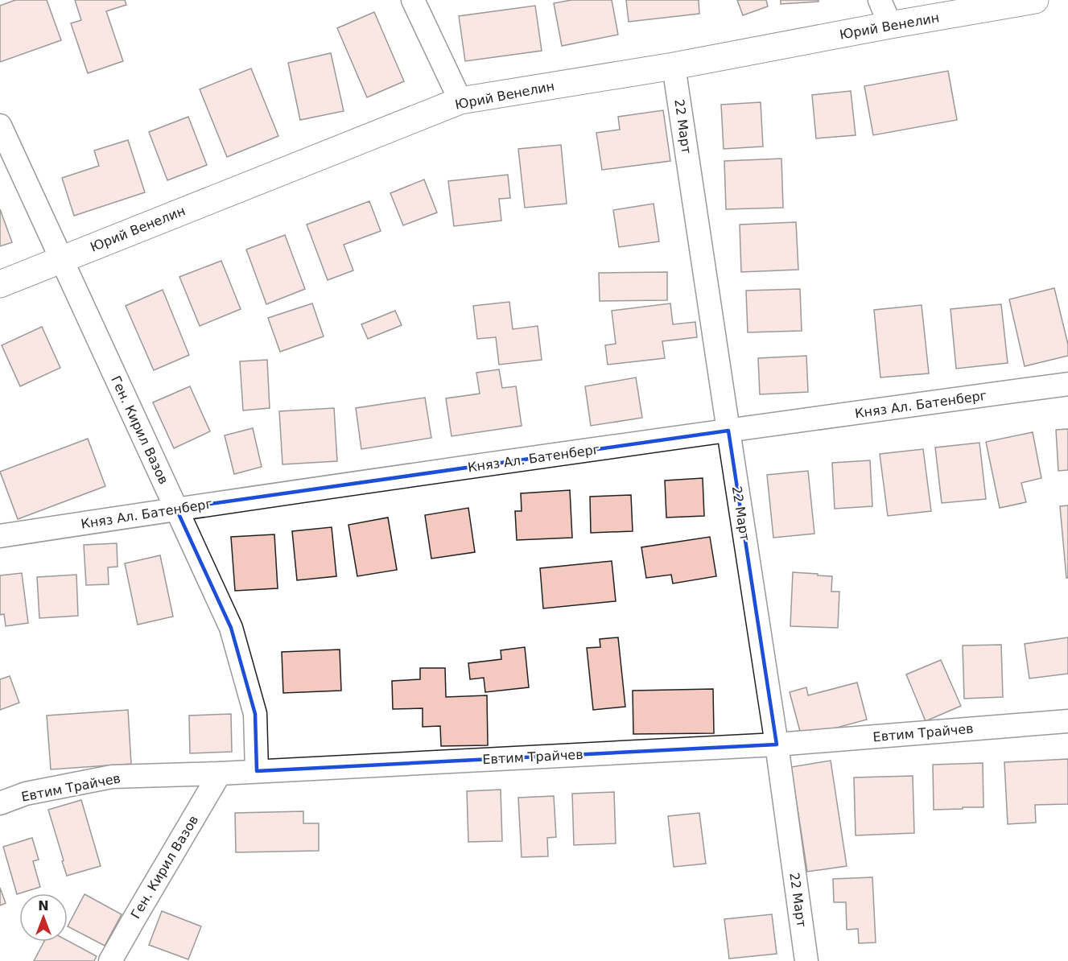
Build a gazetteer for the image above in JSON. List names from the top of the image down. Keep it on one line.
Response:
{"streets":{"street":["Юрий Венелин","22 Март","Княз Ал. Батенберг","Ген. Кирил Вазов","Евтим Трайчев"]},"crossings":[["Юрий Венелин","22 Март"],["Юрий Венелин","Ген. Кирил Вазов"],["22 Март","Княз Ал. Батенберг"],["22 Март","Евтим Трайчев"],["Княз Ал. Батенберг","Ген. Кирил Вазов"],["Ген. Кирил Вазов","Евтим Трайчев"]],"north":"top"}
